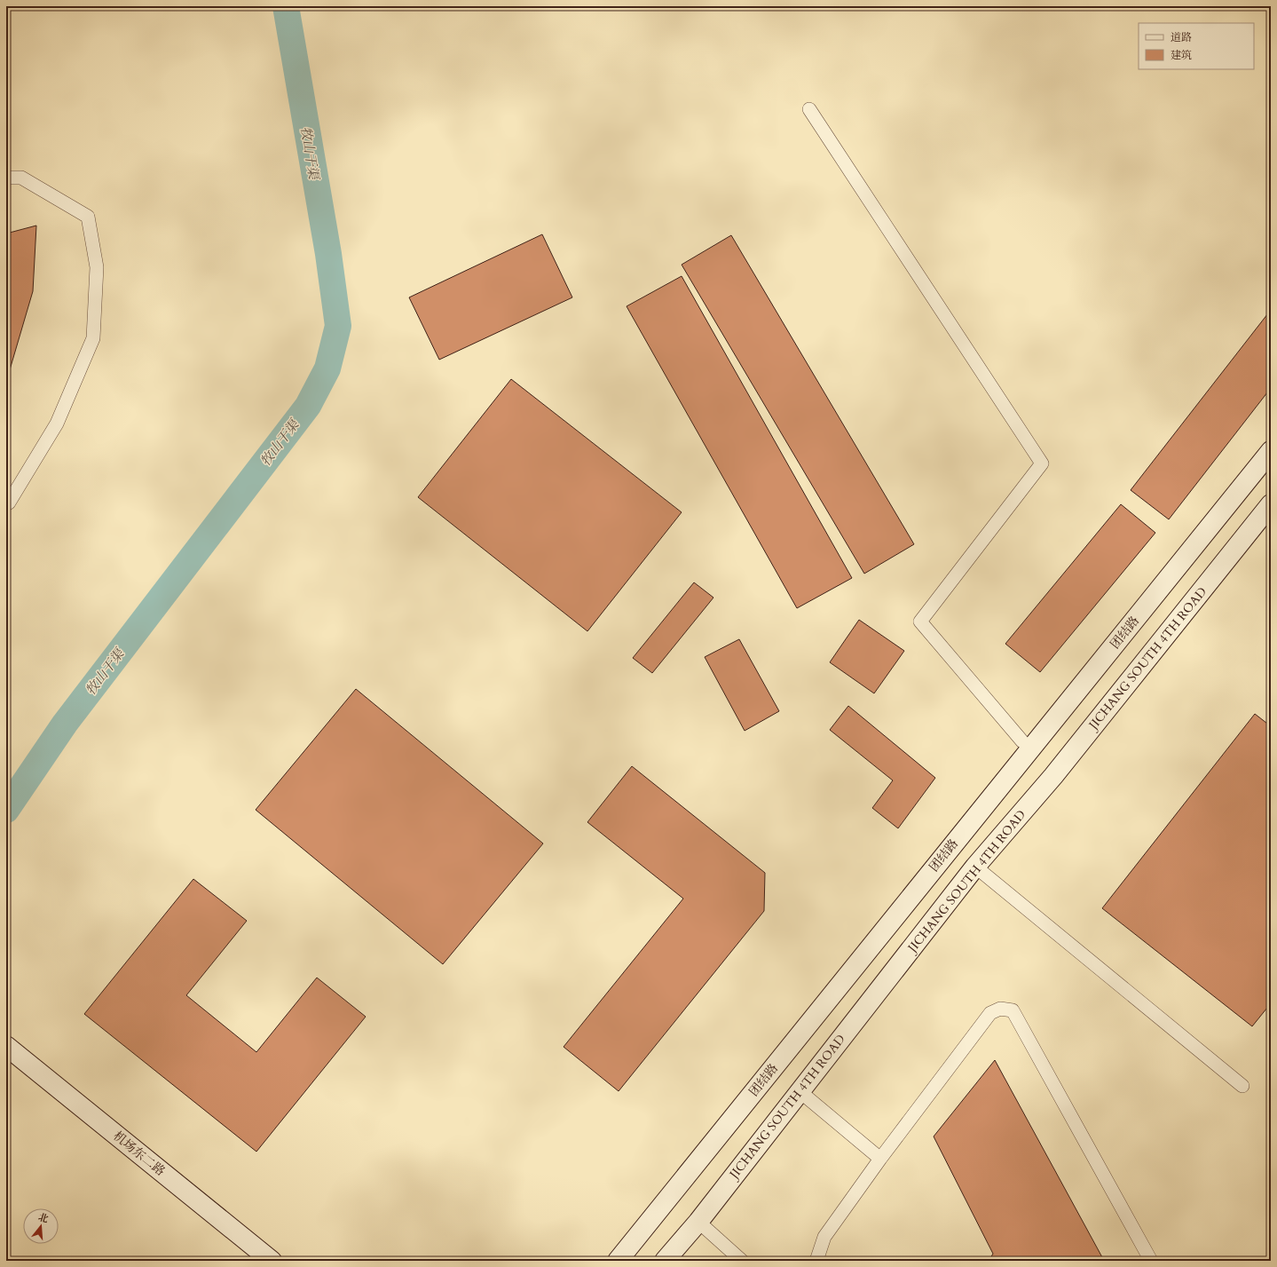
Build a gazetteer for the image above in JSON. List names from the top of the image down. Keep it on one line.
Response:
{"streets":{"main road":["团结路","JICHANG SOUTH 4TH ROAD","机场东二路"]},"water":["牧山干渠"],"legend":["道路","建筑"],"north":"top"}
